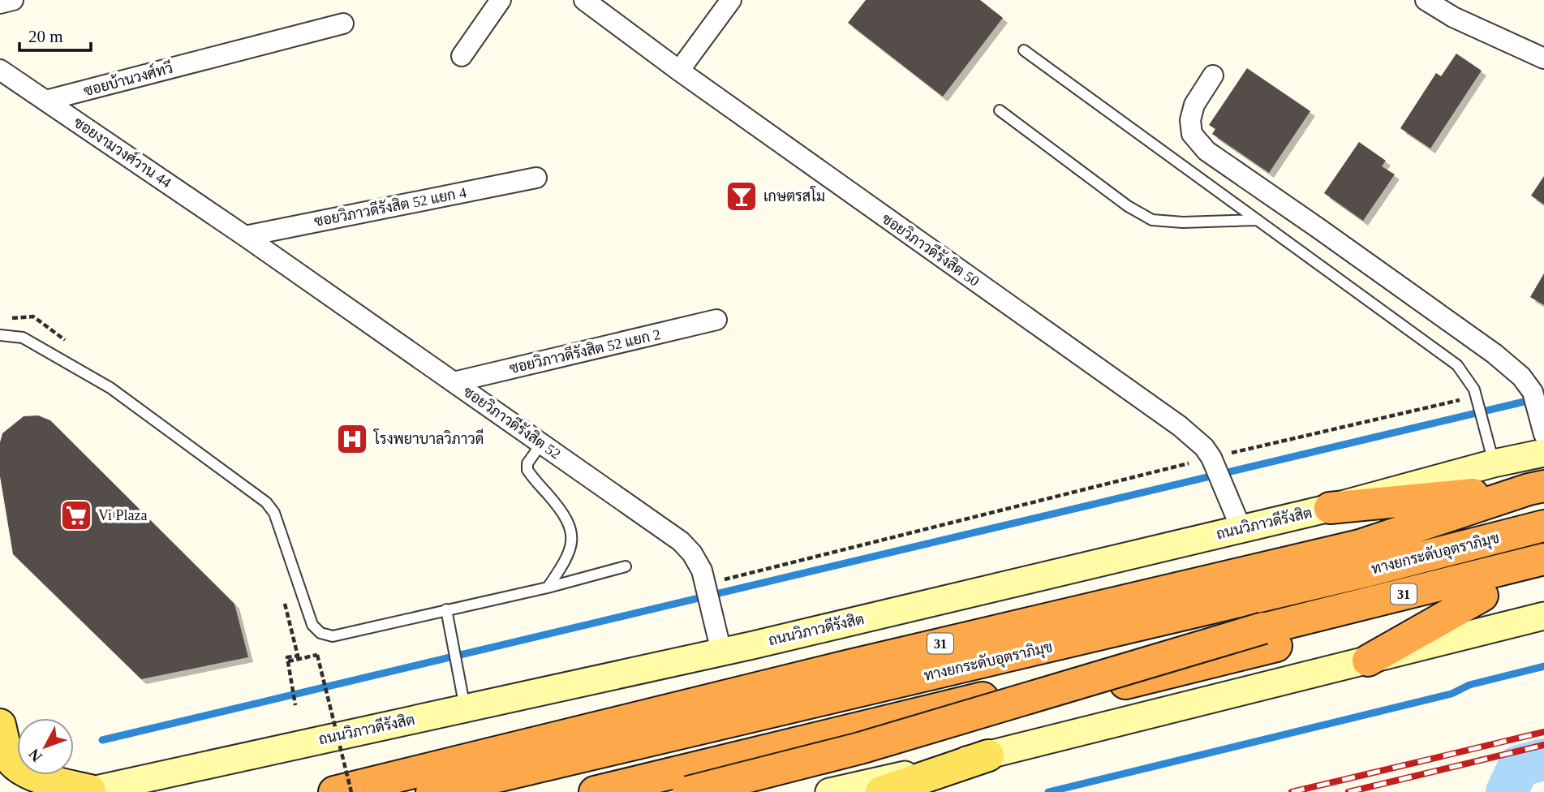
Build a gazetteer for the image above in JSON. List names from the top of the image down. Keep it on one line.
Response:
{"streets":{"highway":["ทางยกระดับอุตราภิมุข","31"],"main road":["ถนนวิภาวดีรังสิต"],"street":["ซอยบ้านวงศ์ทวี","ซอยงามวงศ์วาน 44","ซอยวิภาวดีรังสิต 52 แยก 4","ซอยวิภาวดีรังสิต 50","ซอยวิภาวดีรังสิต 52 แยก 2","ซอยวิภาวดีรังสิต 52"]},"crossings":[["ซอยบ้านวงศ์ทวี","ซอยงามวงศ์วาน 44"],["ซอยงามวงศ์วาน 44","ซอยวิภาวดีรังสิต 52 แยก 4"],["ซอยงามวงศ์วาน 44","ซอยวิภาวดีรังสิต 52"],["ซอยวิภาวดีรังสิต 52 แยก 4","ซอยวิภาวดีรังสิต 52"],["ซอยวิภาวดีรังสิต 50","ถนนวิภาวดีรังสิต"],["ซอยวิภาวดีรังสิต 52 แยก 2","ซอยวิภาวดีรังสิต 52"],["ซอยวิภาวดีรังสิต 52","ถนนวิภาวดีรังสิต"]],"places":{"bar":["เกษตรสโม"],"hospital":["โรงพยาบาลวิภาวดี"],"supermarket":["Vi Plaza"]},"scale_bar":"20 m","north":"bottom left"}
